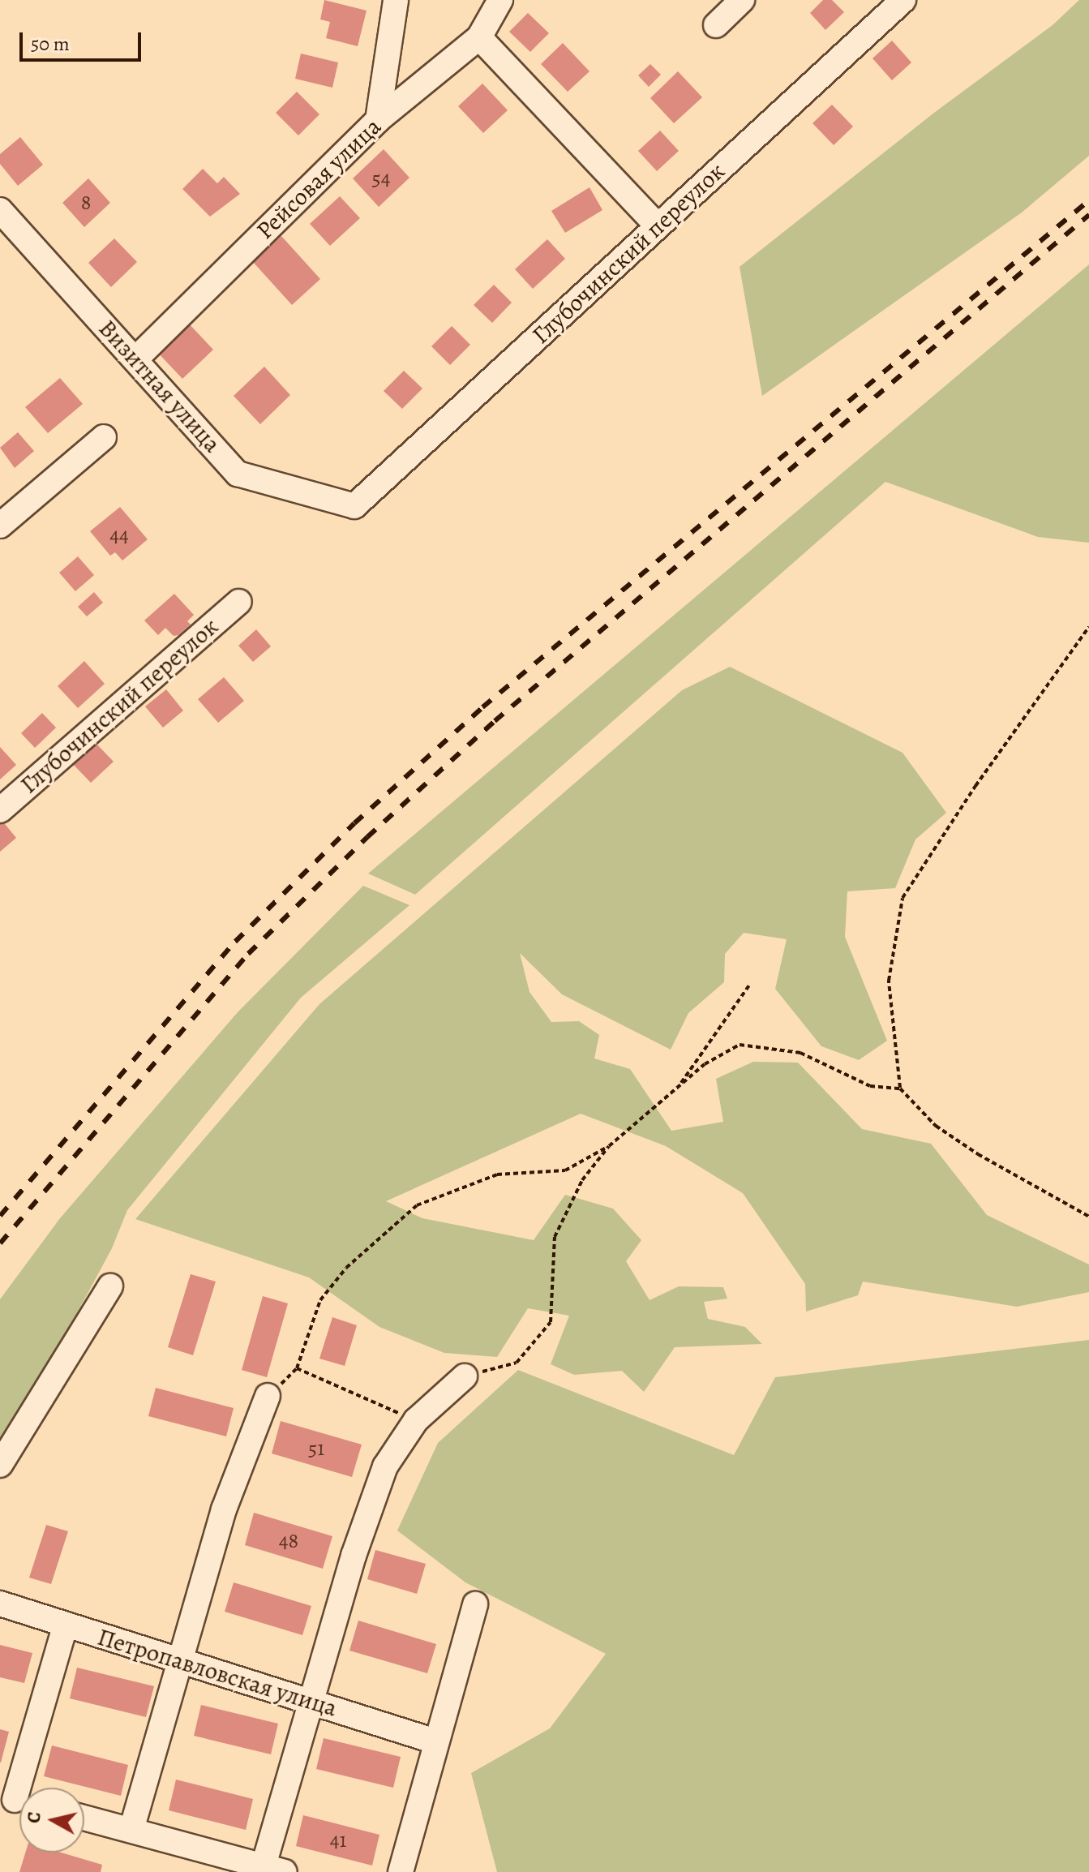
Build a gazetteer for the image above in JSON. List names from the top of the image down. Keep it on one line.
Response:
{"streets":{"street":["Рейсовая улица","Глубочинский переулок","Визитная улица","Петропавловская улица"]},"crossings":[["Рейсовая улица","Визитная улица"],["Глубочинский переулок","Визитная улица"]],"house_numbers":["54","8","44","51","48","41"],"scale_bar":"50 m","north":"left"}
